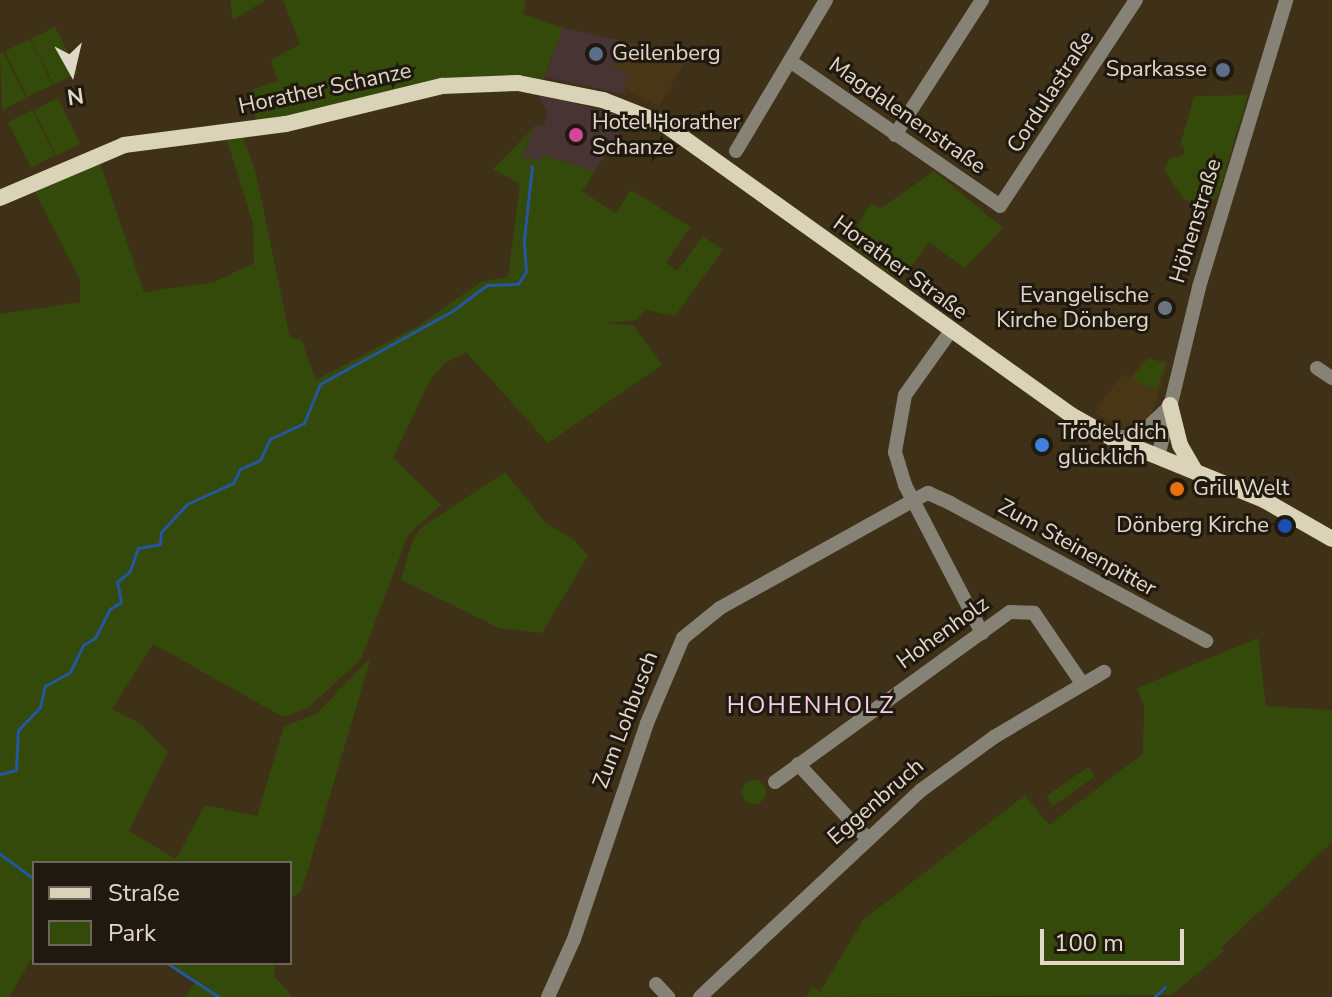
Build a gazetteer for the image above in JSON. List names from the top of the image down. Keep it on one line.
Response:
{"streets":{"main road":["Horather Schanze","Horather Straße"],"street":["Cordulastraße","Magdalenenstraße","Höhenstraße","Zum Steinenpitter","Hohenholz","Zum Lohbusch","Eggenbruch"]},"crossings":[["Horather Schanze","Horather Straße"],["Cordulastraße","Magdalenenstraße"],["Höhenstraße","Horather Straße"],["Zum Steinenpitter","Zum Lohbusch"],["Hohenholz","Eggenbruch"]],"districts":["HOHENHOLZ"],"places":["Geilenberg","Sparkasse","Hotel Horather Schanze","Evangelische Kirche Dönberg","Trödel dich glücklich","Grill Welt","Dönberg Kirche"],"legend":["Straße","Park"],"scale_bar":"100 m","north":"bottom"}
